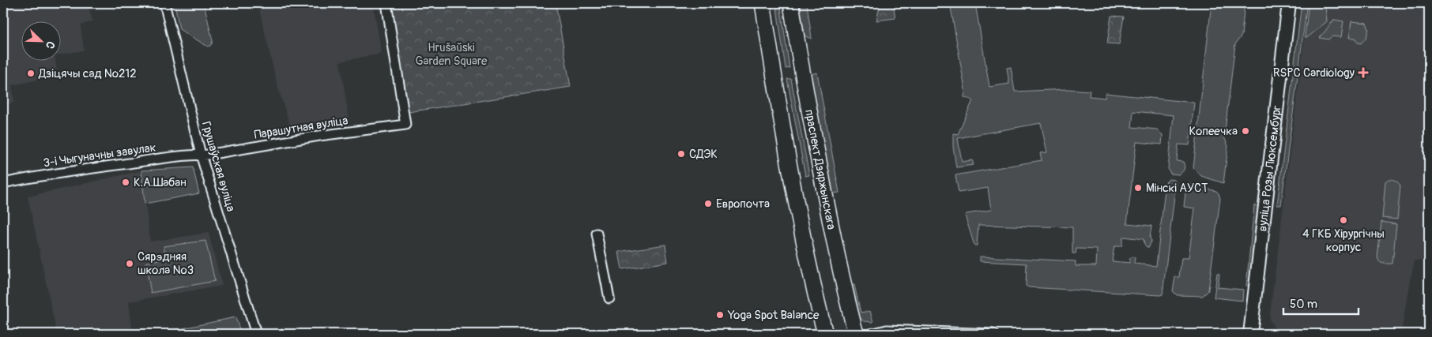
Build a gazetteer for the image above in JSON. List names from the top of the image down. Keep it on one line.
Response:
{"streets":{"main road":["праспект Дзяржынскага"],"street":["Парашутная вуліца","3-і Чыгуначны завулак","Грушаўская вуліца","вуліца Розы Люксембург"]},"crossings":[["Парашутная вуліца","3-і Чыгуначны завулак"],["Парашутная вуліца","Грушаўская вуліца"],["3-і Чыгуначны завулак","Грушаўская вуліца"]],"parks":["Hrušaŭski Garden Square"],"places":{"health":["RSPC Cardiology"],"other":["Дзіцячы сад №212","Копеечка","СДЭК","К.А.Шабан","Мінскі АУСТ","Европочта","4 ГКБ Хірургічны корпус","Сярэдняя школа №3","Yoga Spot Balance"]},"scale_bar":"50 m","north":"bottom right"}
